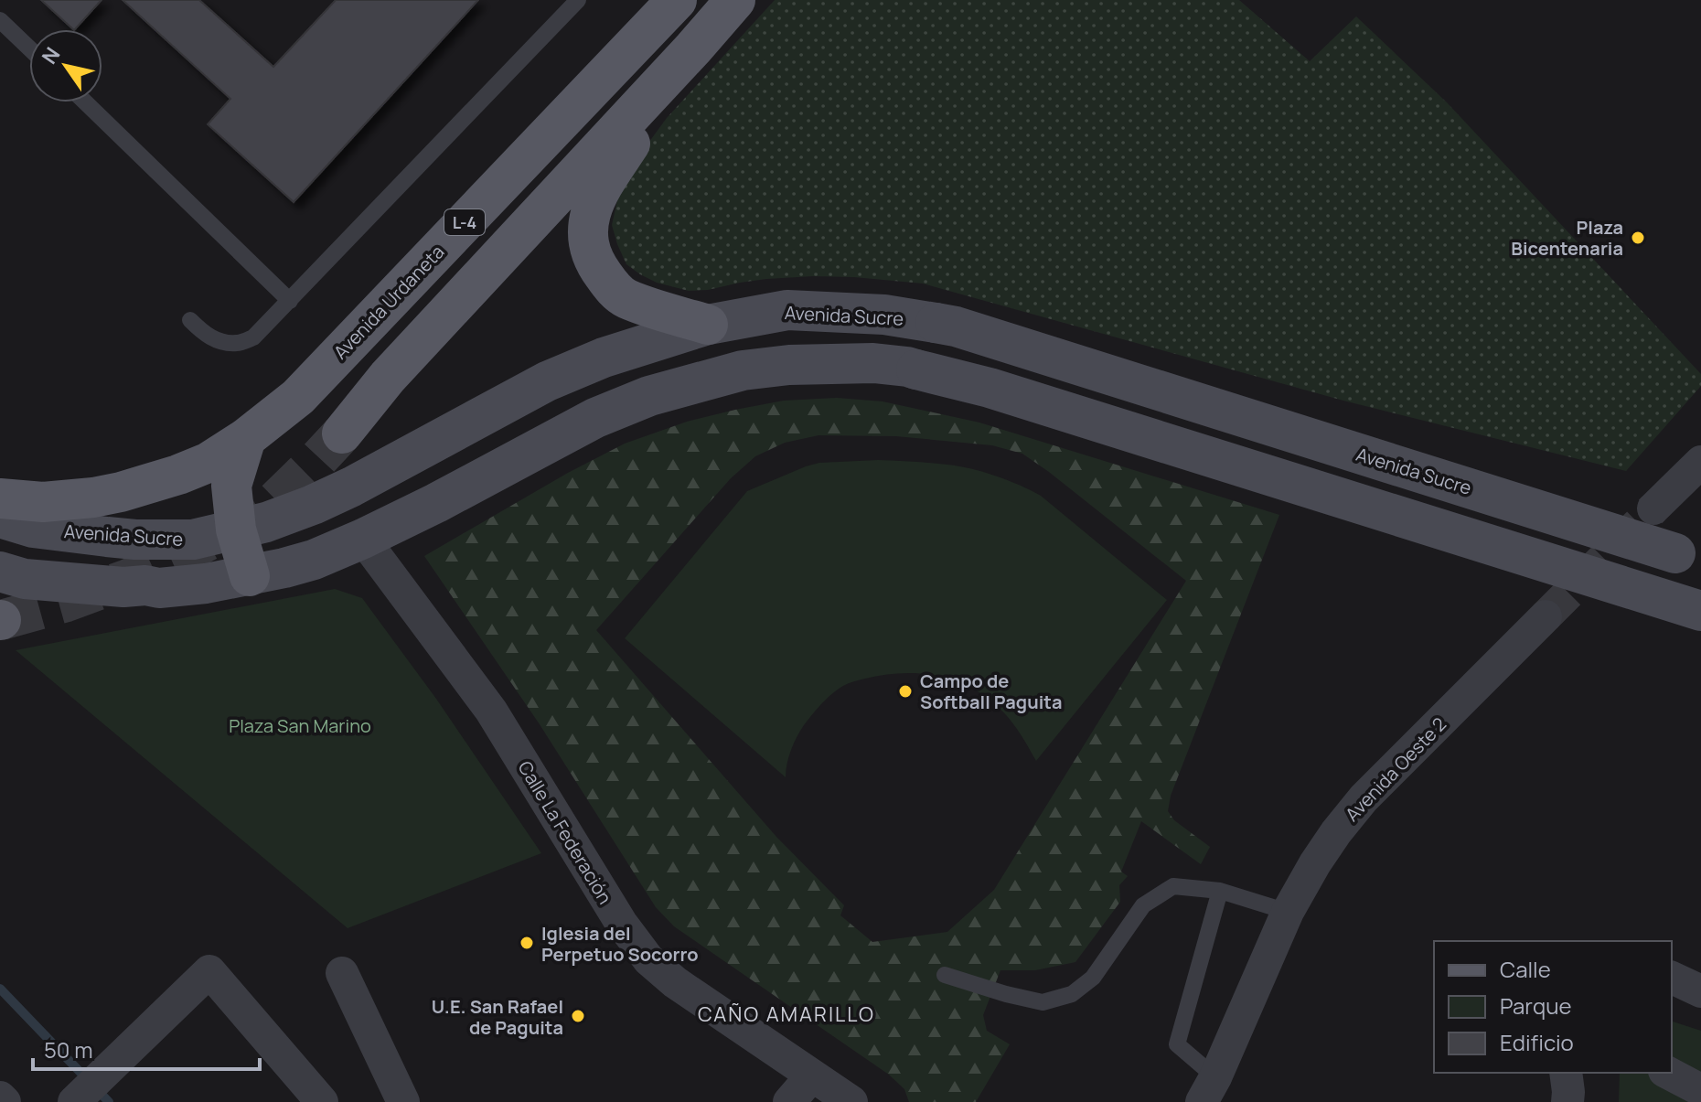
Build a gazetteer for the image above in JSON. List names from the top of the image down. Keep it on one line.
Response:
{"streets":{"main road":["L-4","Avenida Urdaneta","Avenida Sucre"],"street":["Avenida Oeste 2","Calle La Federación"]},"crossings":[["L-4","Avenida Urdaneta"],["L-4","Avenida Sucre"]],"districts":["CAÑO AMARILLO"],"parks":["Plaza San Marino"],"places":["Plaza Bicentenaria","Campo de Softball Paguita","Iglesia del Perpetuo Socorro","U.E. San Rafael de Paguita"],"legend":["Calle","Parque","Edificio"],"scale_bar":"50 m","north":"top left"}
